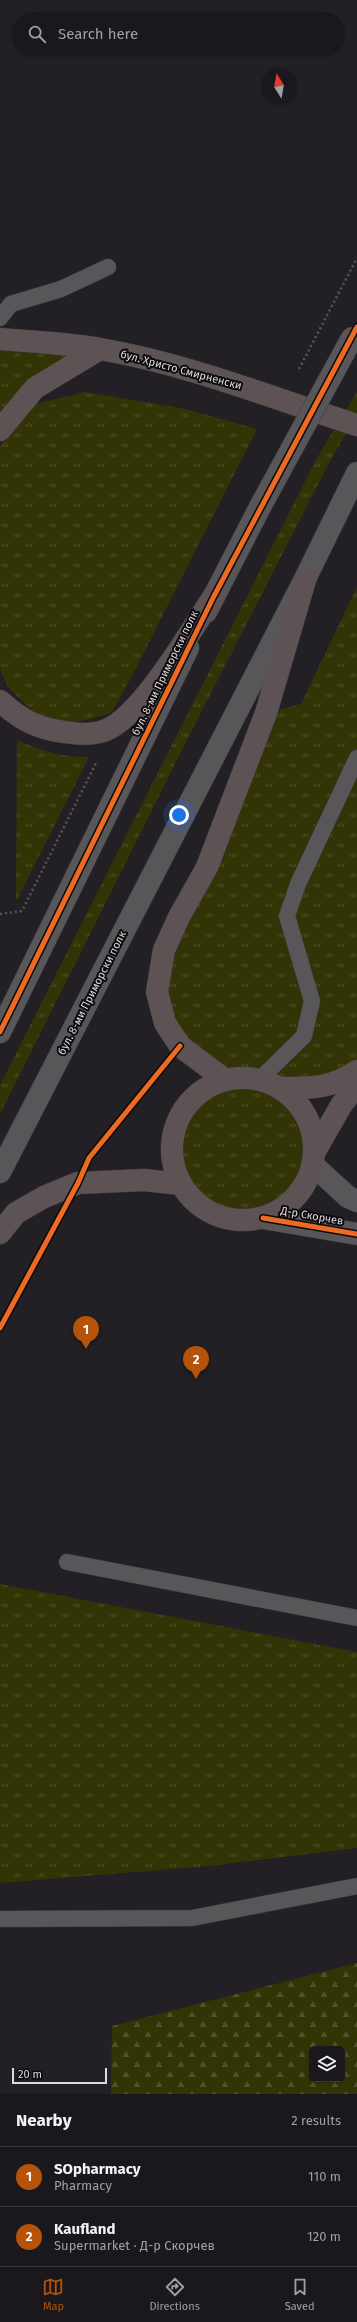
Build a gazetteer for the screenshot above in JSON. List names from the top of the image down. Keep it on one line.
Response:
{"streets":{"main road":["бул. Христо Смирненски","бул. 8-ми Приморски полк","Д-р Скорчев"]},"scale_bar":"20 m","north":"top","page":{"search":"Search here","pins":["1","2"],"scale":"20 m","heading":["Nearby","2 results"],"list":[{"mark":"1","name":"SOpharmacy","note":"Pharmacy","value":"110 m"},{"mark":"2","name":"Kaufland","note":"Supermarket · Д-р Скорчев","value":"120 m"}],"nav":["Map","Directions","Saved"]}}
